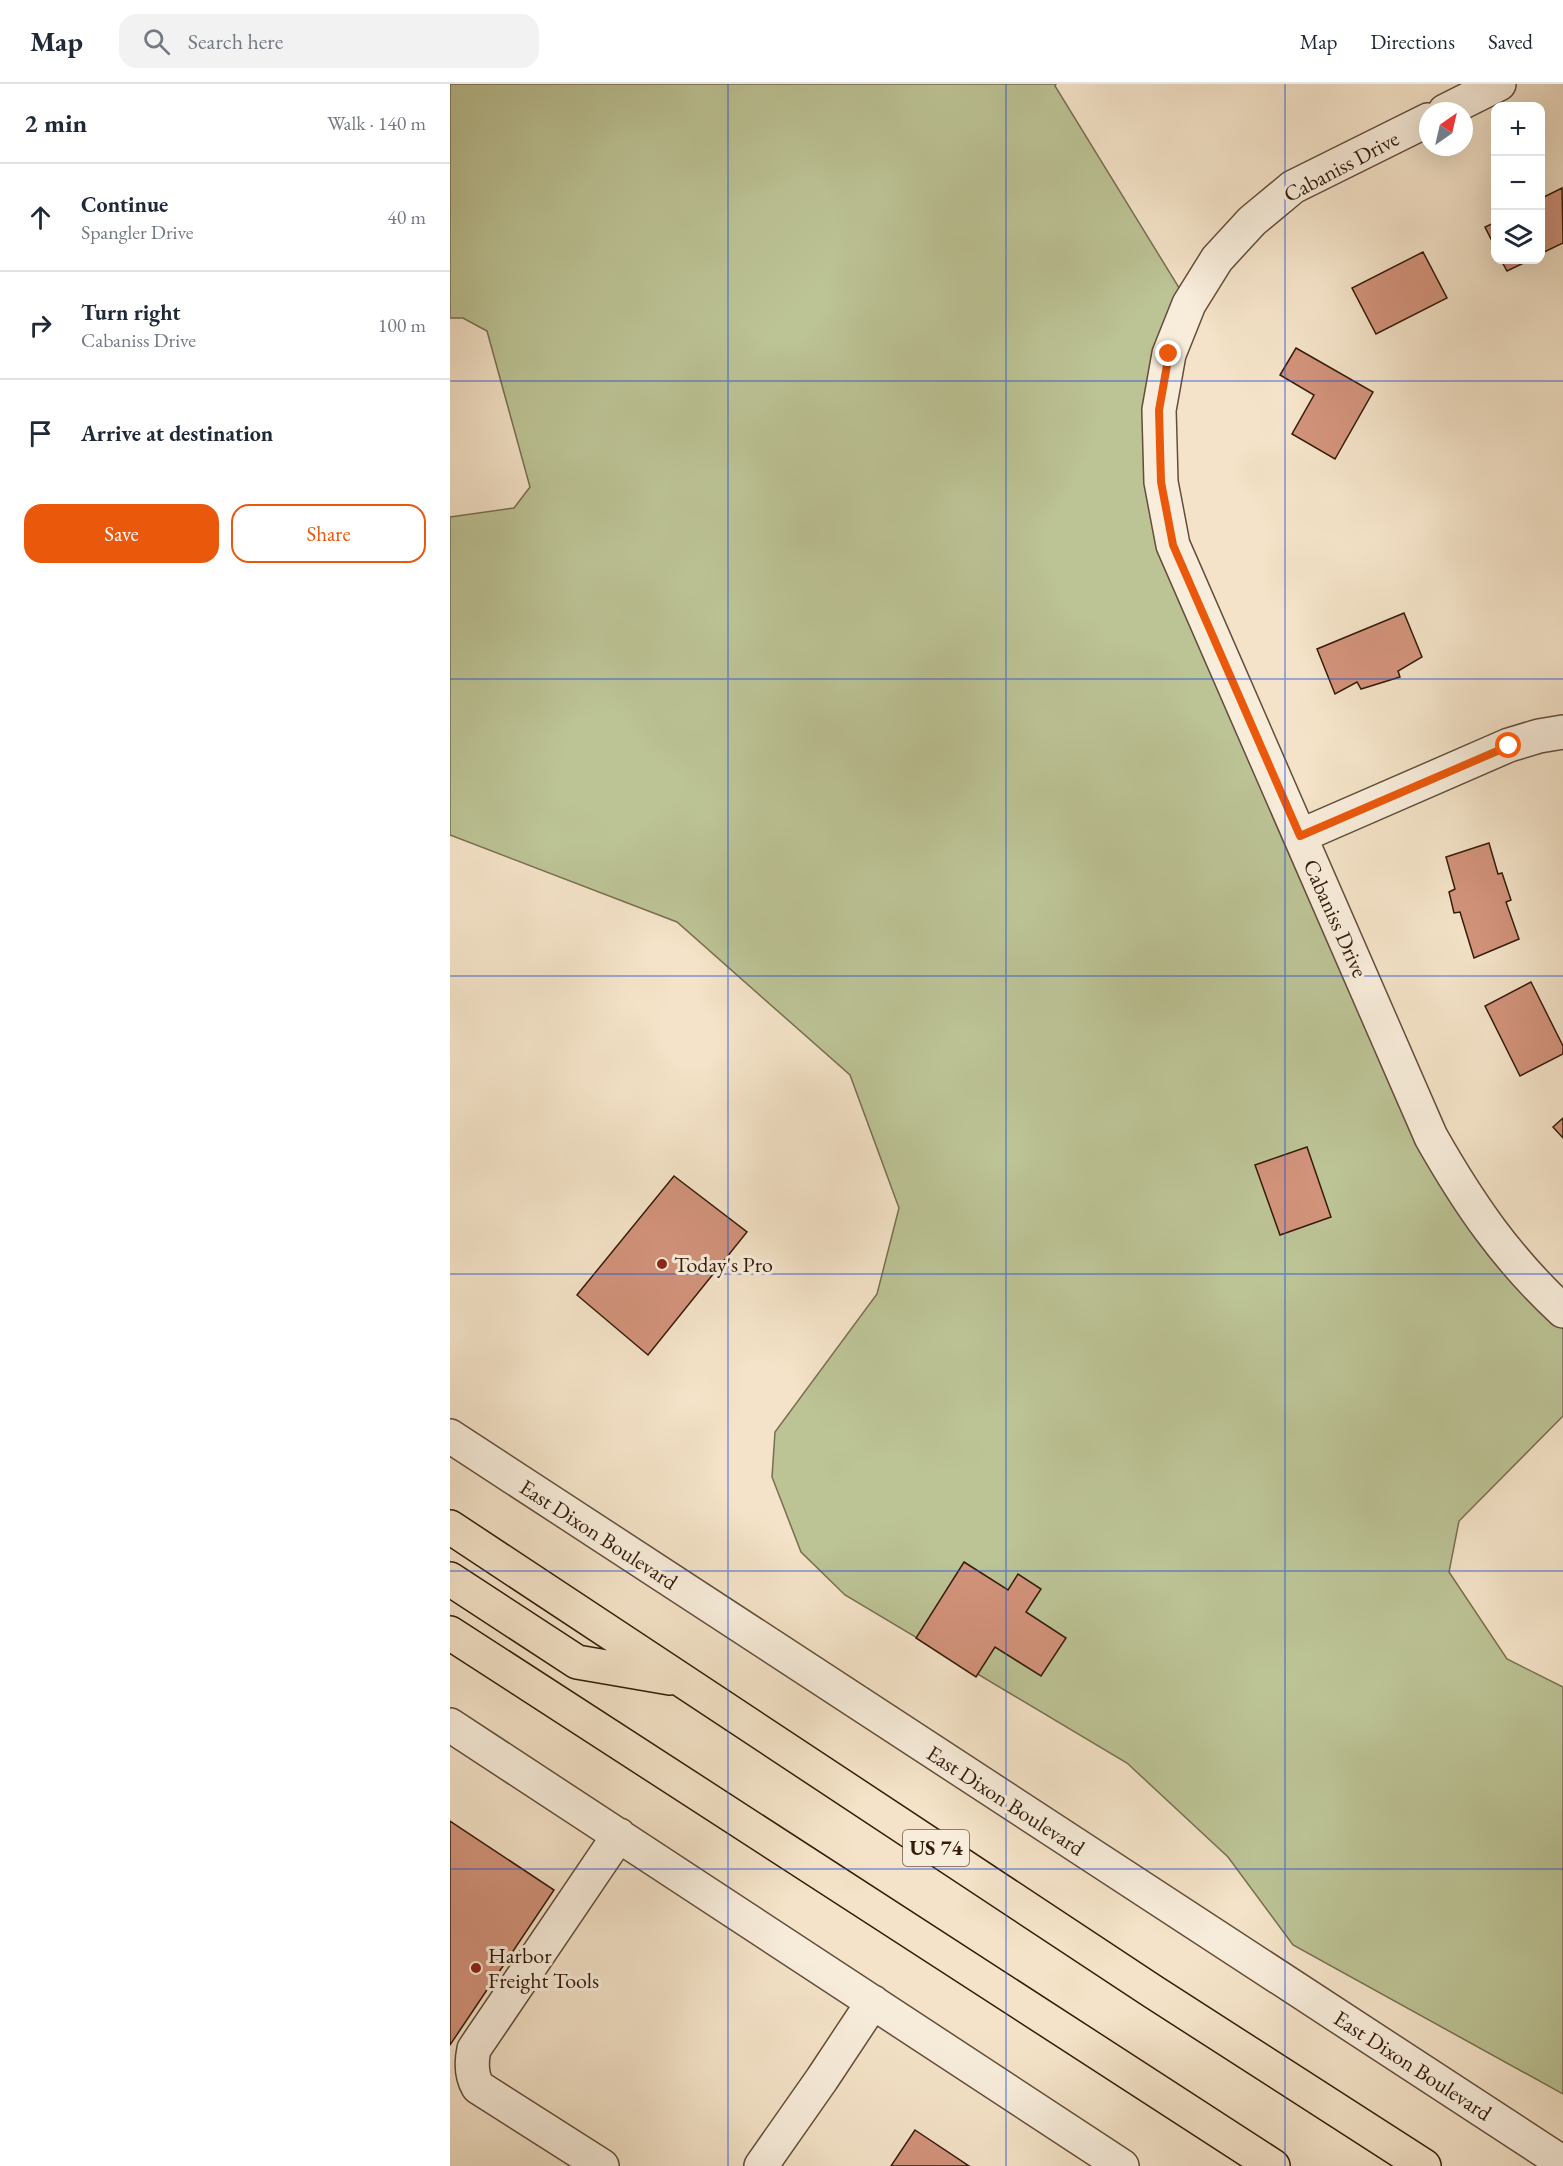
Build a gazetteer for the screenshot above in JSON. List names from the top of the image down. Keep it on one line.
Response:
{"streets":{"highway":["US 74"],"street":["Cabaniss Drive","East Dixon Boulevard"]},"places":["Today's Pro","Harbor Freight Tools"],"north":"top right","page":{"header":"Map","search":"Search here","nav":["Map","Directions","Saved"],"heading":["2 min","Walk · 140 m"],"map_buttons":["+","−"],"list":[["Continue","Spangler Drive","40 m"],["Turn right","Cabaniss Drive","100 m"],"Arrive at destination"],"buttons":["Save","Share"]}}
